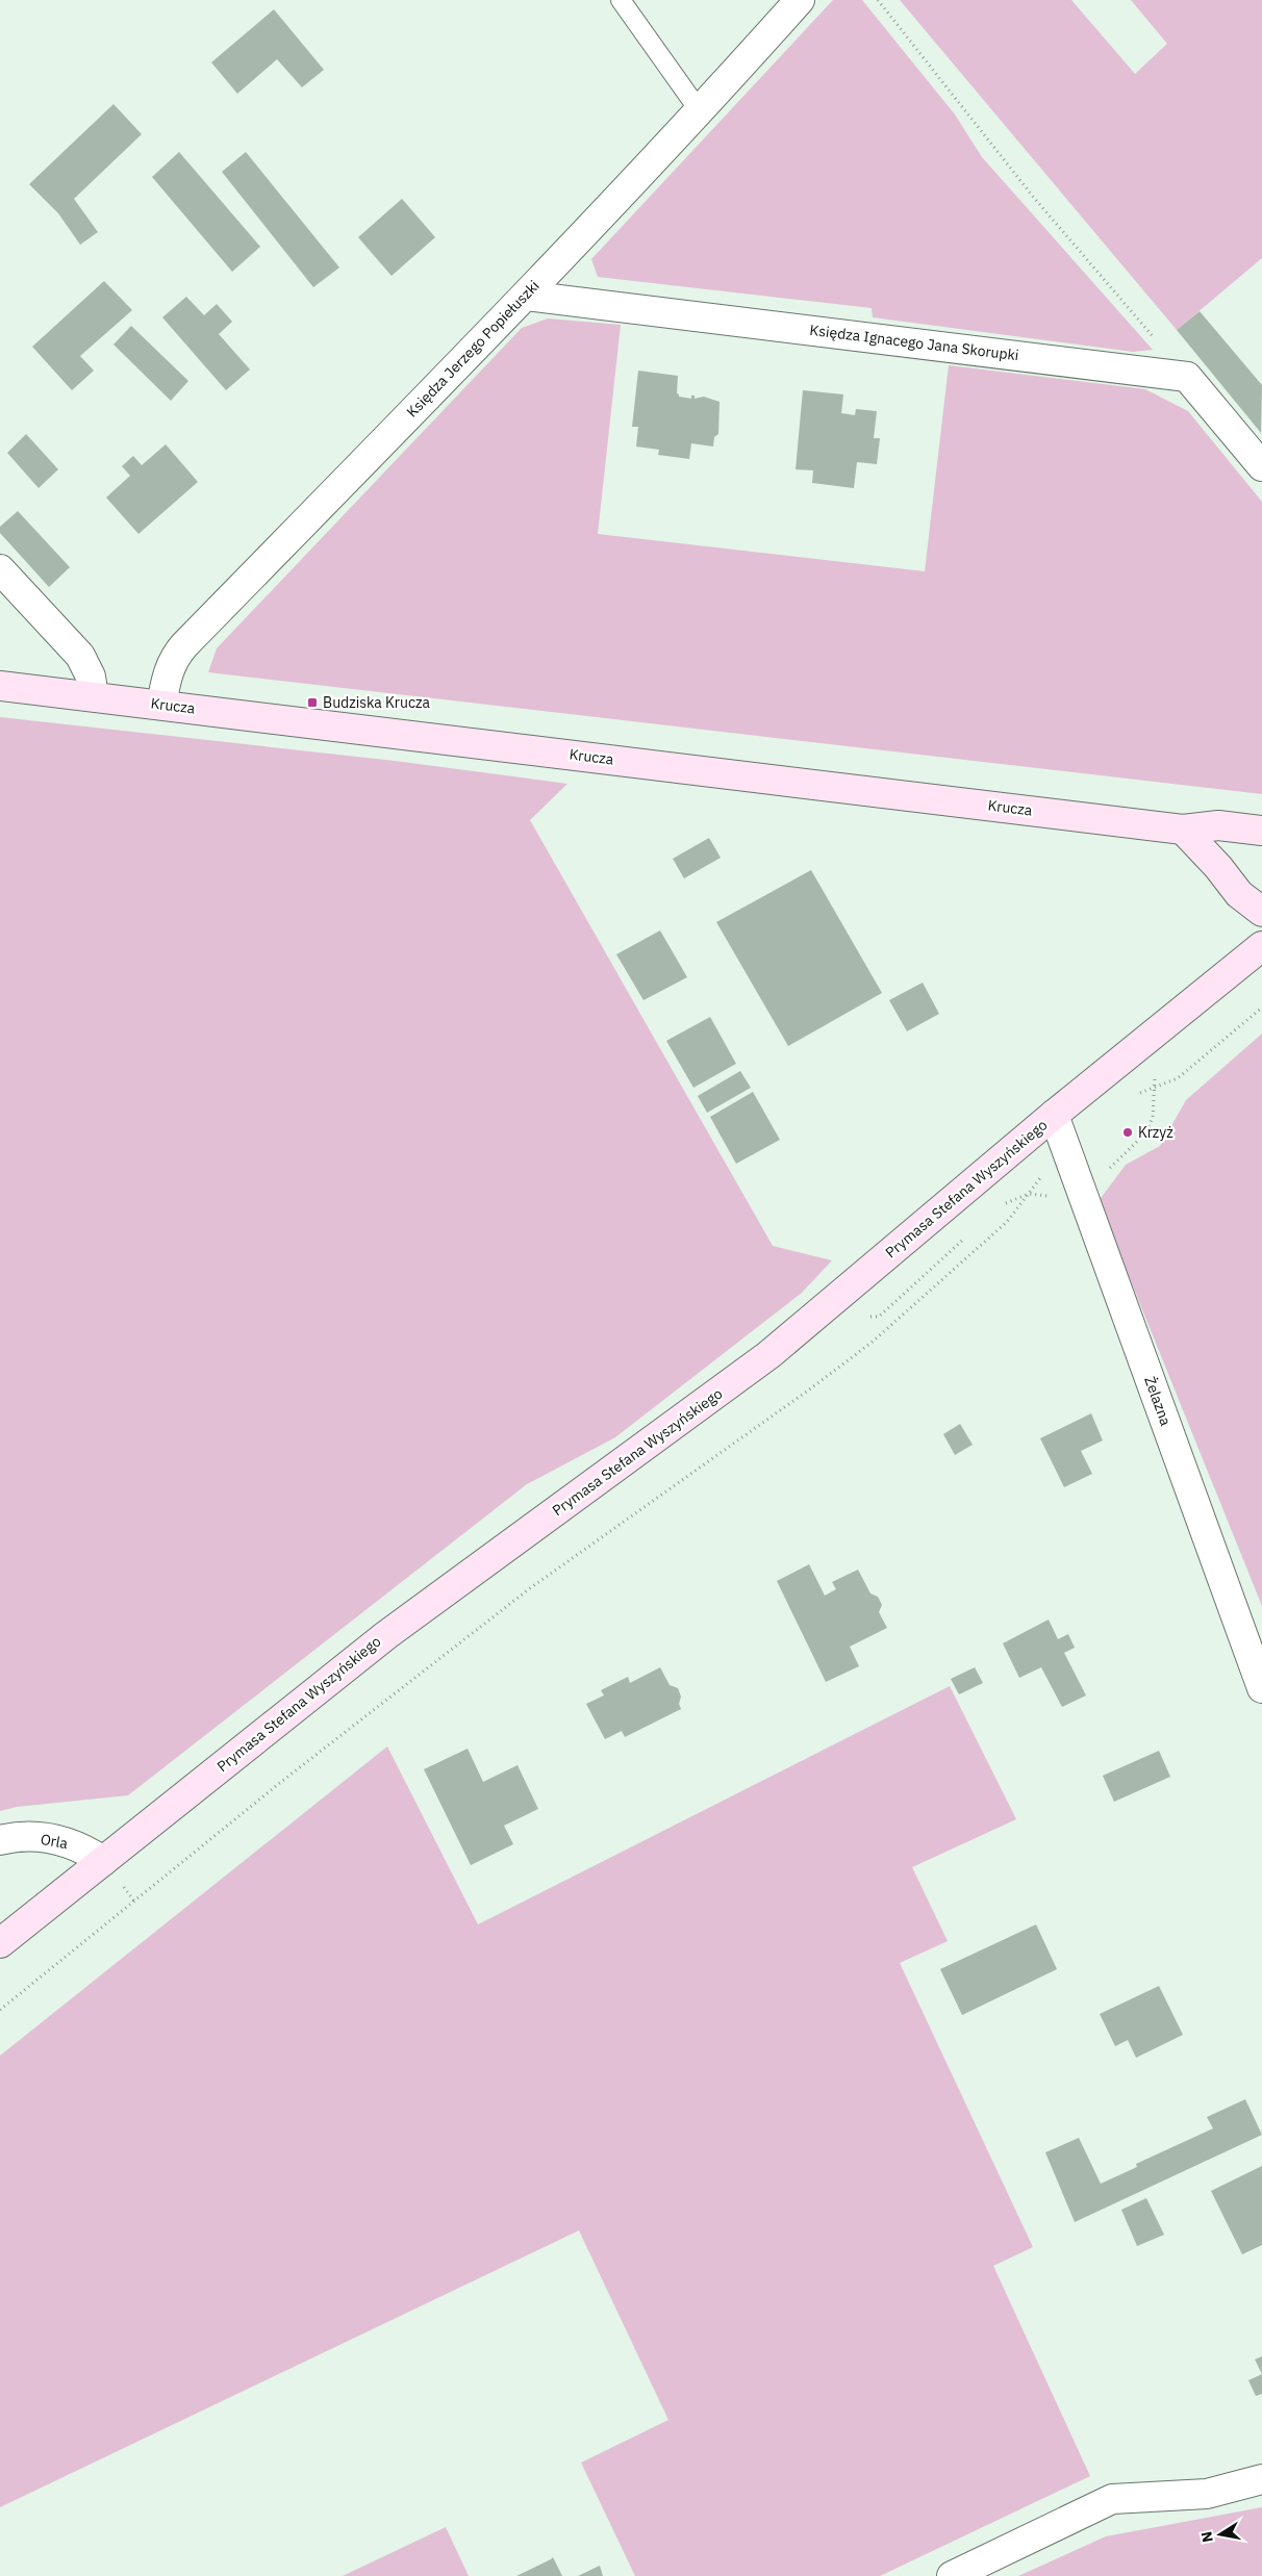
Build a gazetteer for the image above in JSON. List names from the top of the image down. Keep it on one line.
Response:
{"streets":{"street":["Księdza Ignacego Jana Skorupki","Księdza Jerzego Popiełuszki","Krucza","Prymasa Stefana Wyszyńskiego","Żelazna","Orla"]},"crossings":[["Księdza Ignacego Jana Skorupki","Księdza Jerzego Popiełuszki"],["Księdza Jerzego Popiełuszki","Krucza"],["Prymasa Stefana Wyszyńskiego","Żelazna"],["Prymasa Stefana Wyszyńskiego","Orla"]],"places":{"transit":["Budziska Krucza"],"other":["Krzyż"]},"north":"left"}
